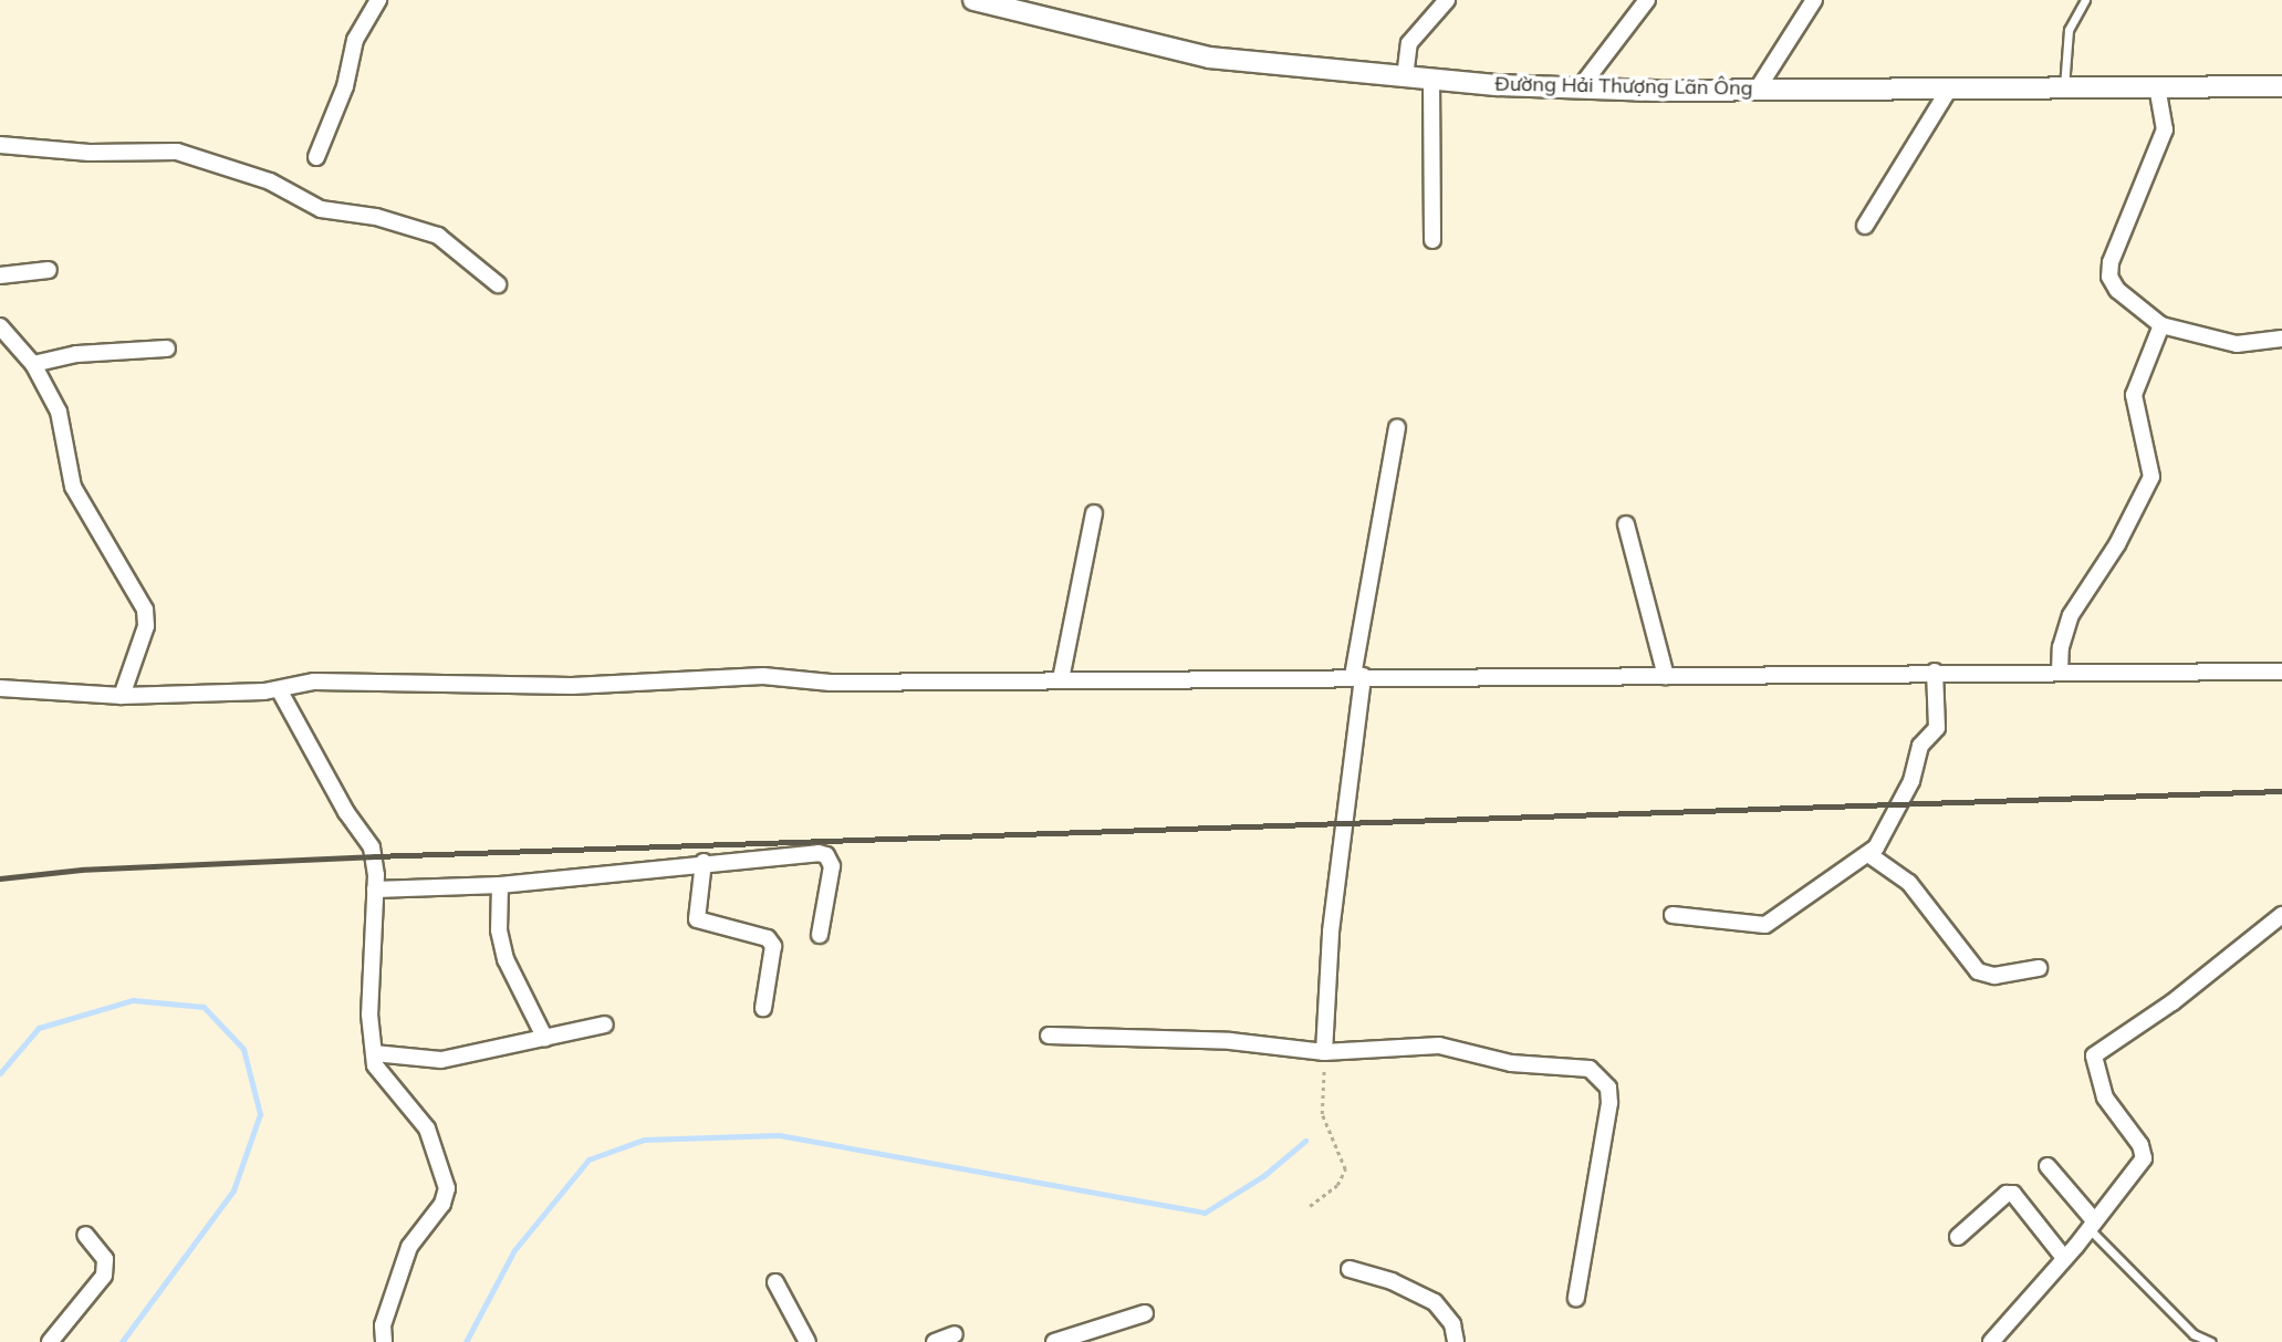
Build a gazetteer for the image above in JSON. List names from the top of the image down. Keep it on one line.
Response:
{"streets":{"street":["Đường Hải Thượng Lãn Ông"]}}
